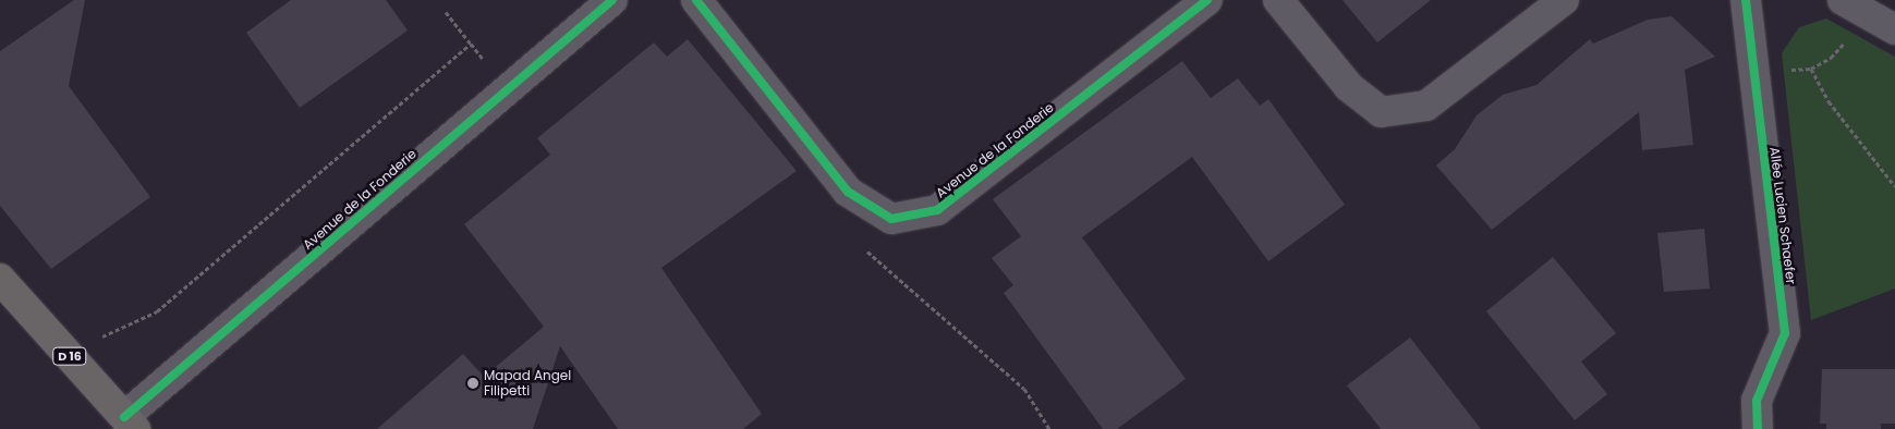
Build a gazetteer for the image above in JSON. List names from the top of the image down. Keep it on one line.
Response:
{"streets":{"main road":["D 16"],"street":["Avenue de la Fonderie","Allée Lucien Schaefer"]},"crossings":[["Avenue de la Fonderie","D 16"]],"places":["Mapad Angel Filipetti"]}
